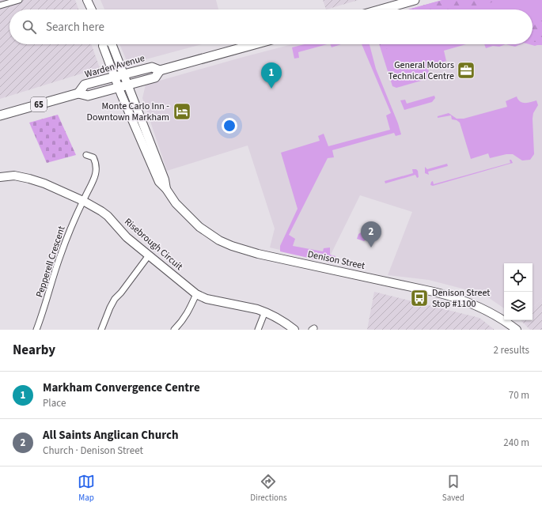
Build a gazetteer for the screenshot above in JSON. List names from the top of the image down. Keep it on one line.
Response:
{"streets":{"main road":["Warden Avenue","65","Risebrough Circuit","Denison Street"],"street":["Pepperell Crescent"]},"crossings":[["Warden Avenue","Denison Street"],["Risebrough Circuit","Pepperell Crescent"]],"places":{"office":["General Motors Technical Centre"],"hotel":["Monte Carlo Inn - Downtown Markham"],"bus stop":["Denison Street Stop #1100"]},"page":{"search":"Search here","pins":["1","2"],"heading":["Nearby","2 results"],"list":[{"mark":"1","name":"Markham Convergence Centre","note":"Place","value":"70 m"},{"mark":"2","name":"All Saints Anglican Church","note":"Church · Denison Street","value":"240 m"}],"nav":["Map","Directions","Saved"]}}
